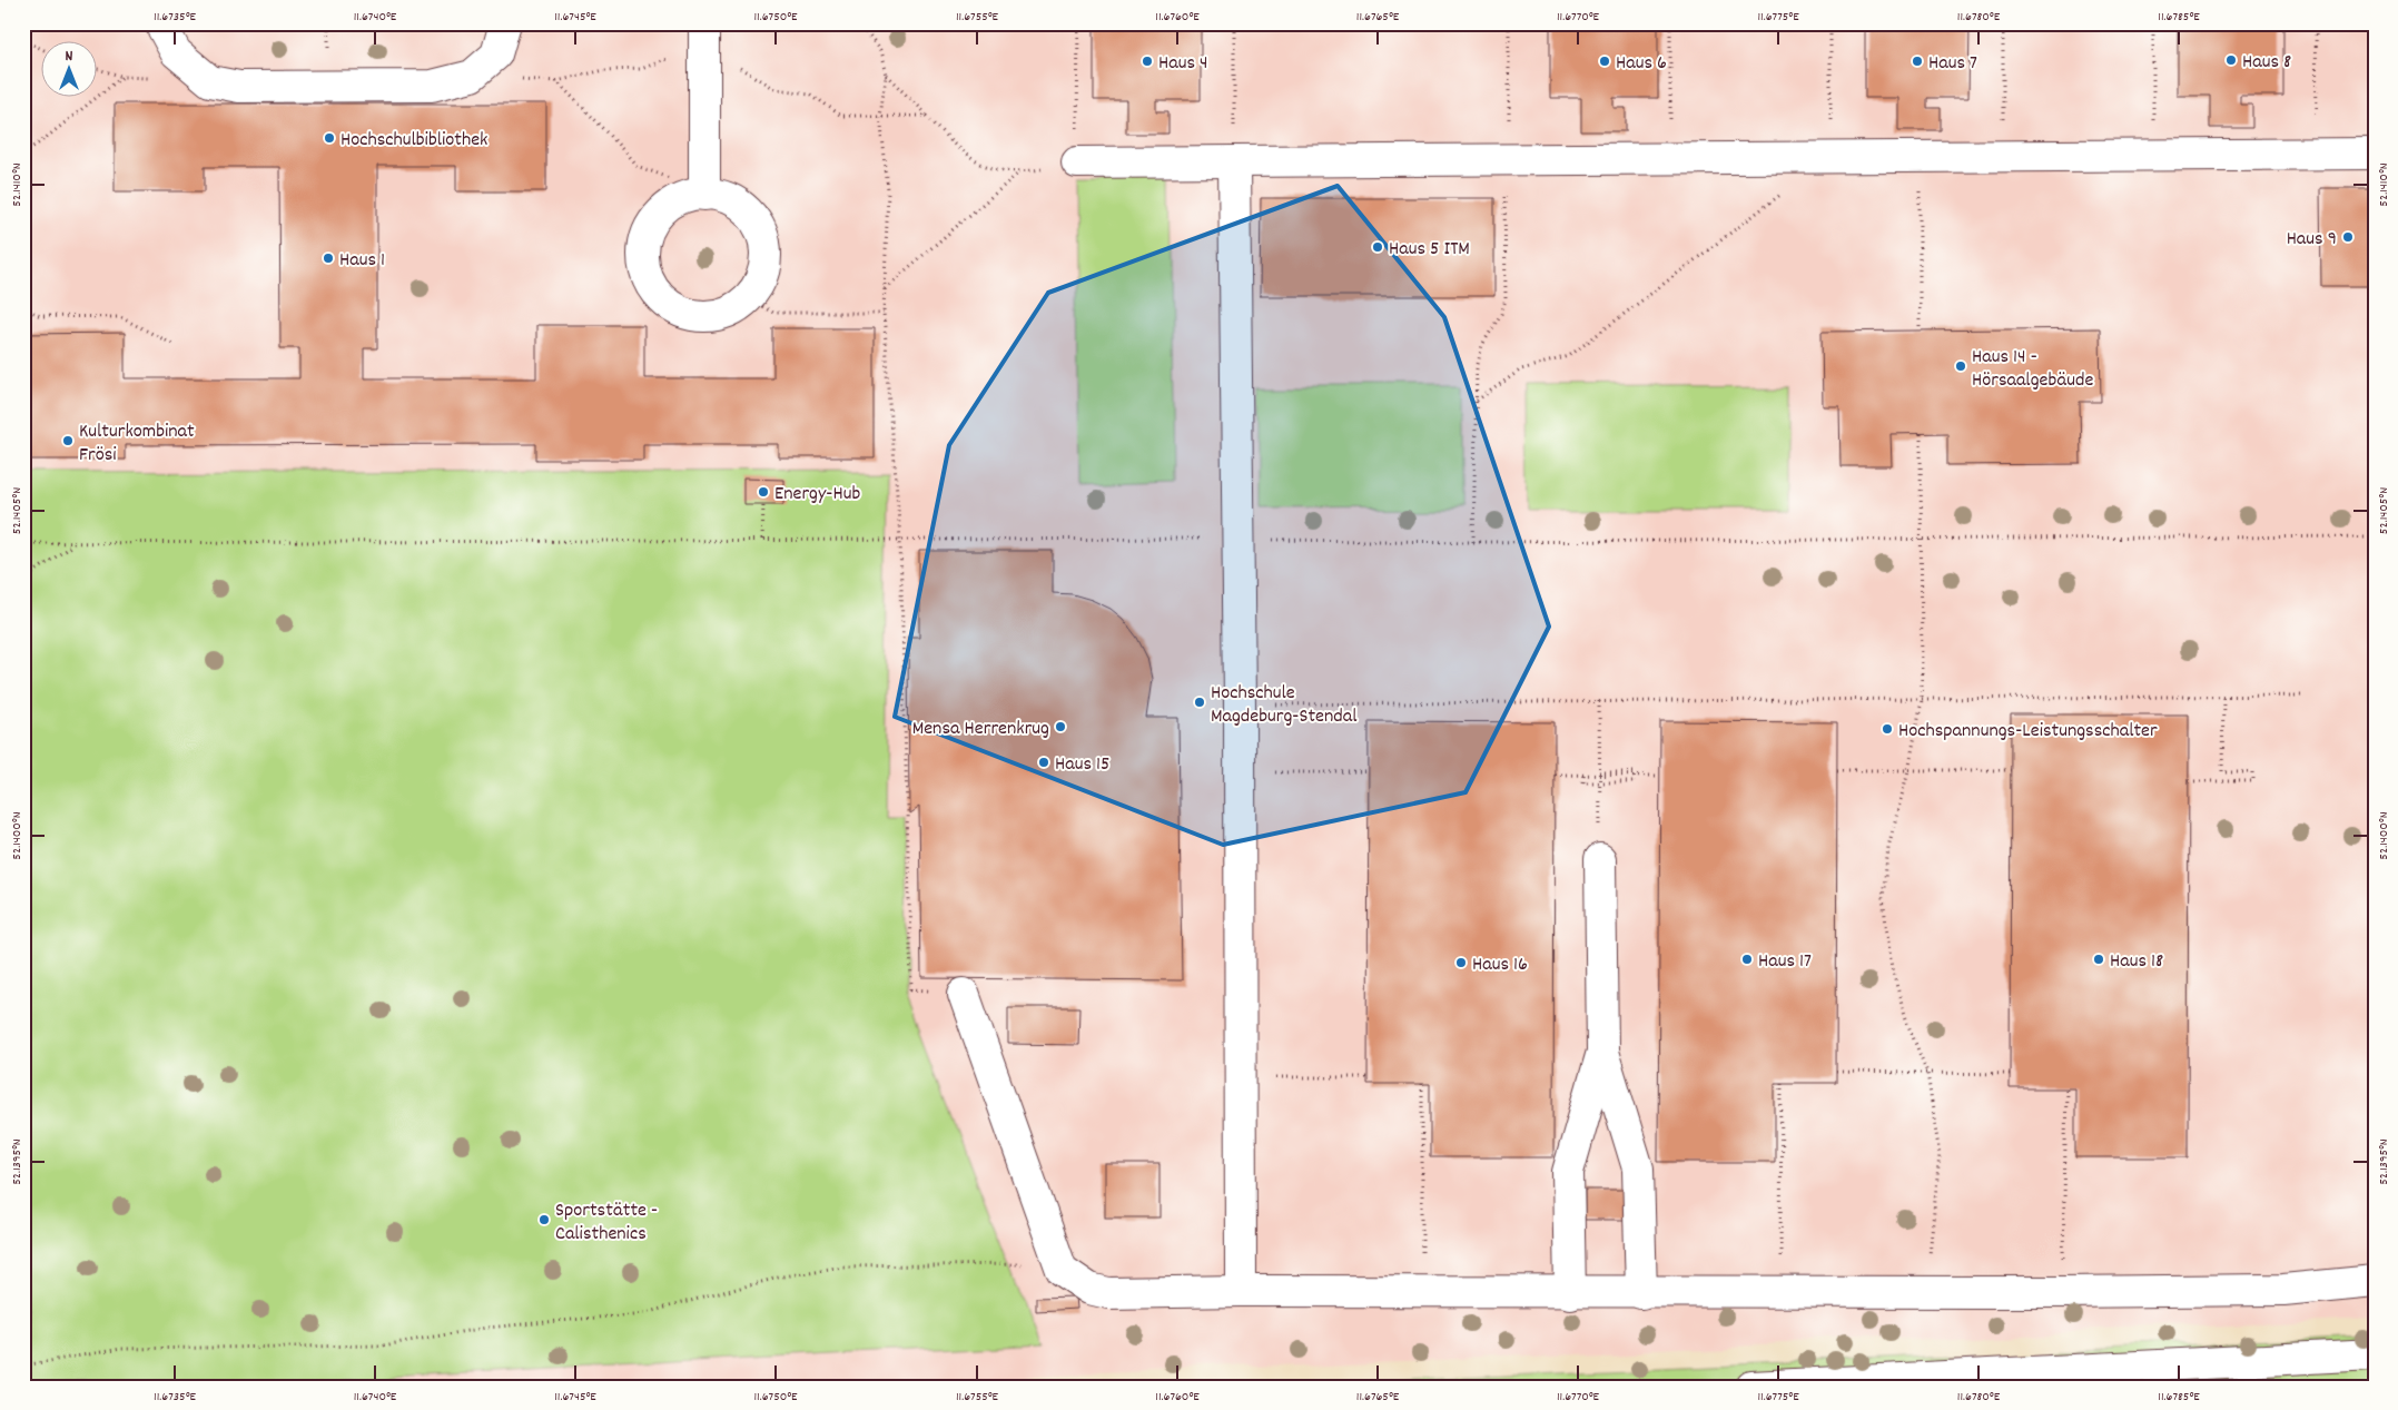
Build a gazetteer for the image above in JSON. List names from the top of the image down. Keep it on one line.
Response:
{"places":["Haus 8","Haus 4","Haus 6","Haus 7","Hochschulbibliothek","Haus 9","Haus 5 ITM","Haus 1","Haus 14 - Hörsaalgebäude","Kulturkombinat Frösi","Energy-Hub","Hochschule Magdeburg-Stendal","Mensa Herrenkrug","Hochspannungs-Leistungsschalter","Haus 15","Haus 17","Haus 18","Haus 16","Sportstätte - Calisthenics"],"north":"top","coordinates":["11.6735°E","11.6740°E","11.6745°E","11.6750°E","11.6755°E","11.6760°E","11.6765°E","11.6770°E","11.6775°E","11.6780°E","11.6785°E","52.1410°N","52.1405°N","52.1400°N","52.1395°N"]}
